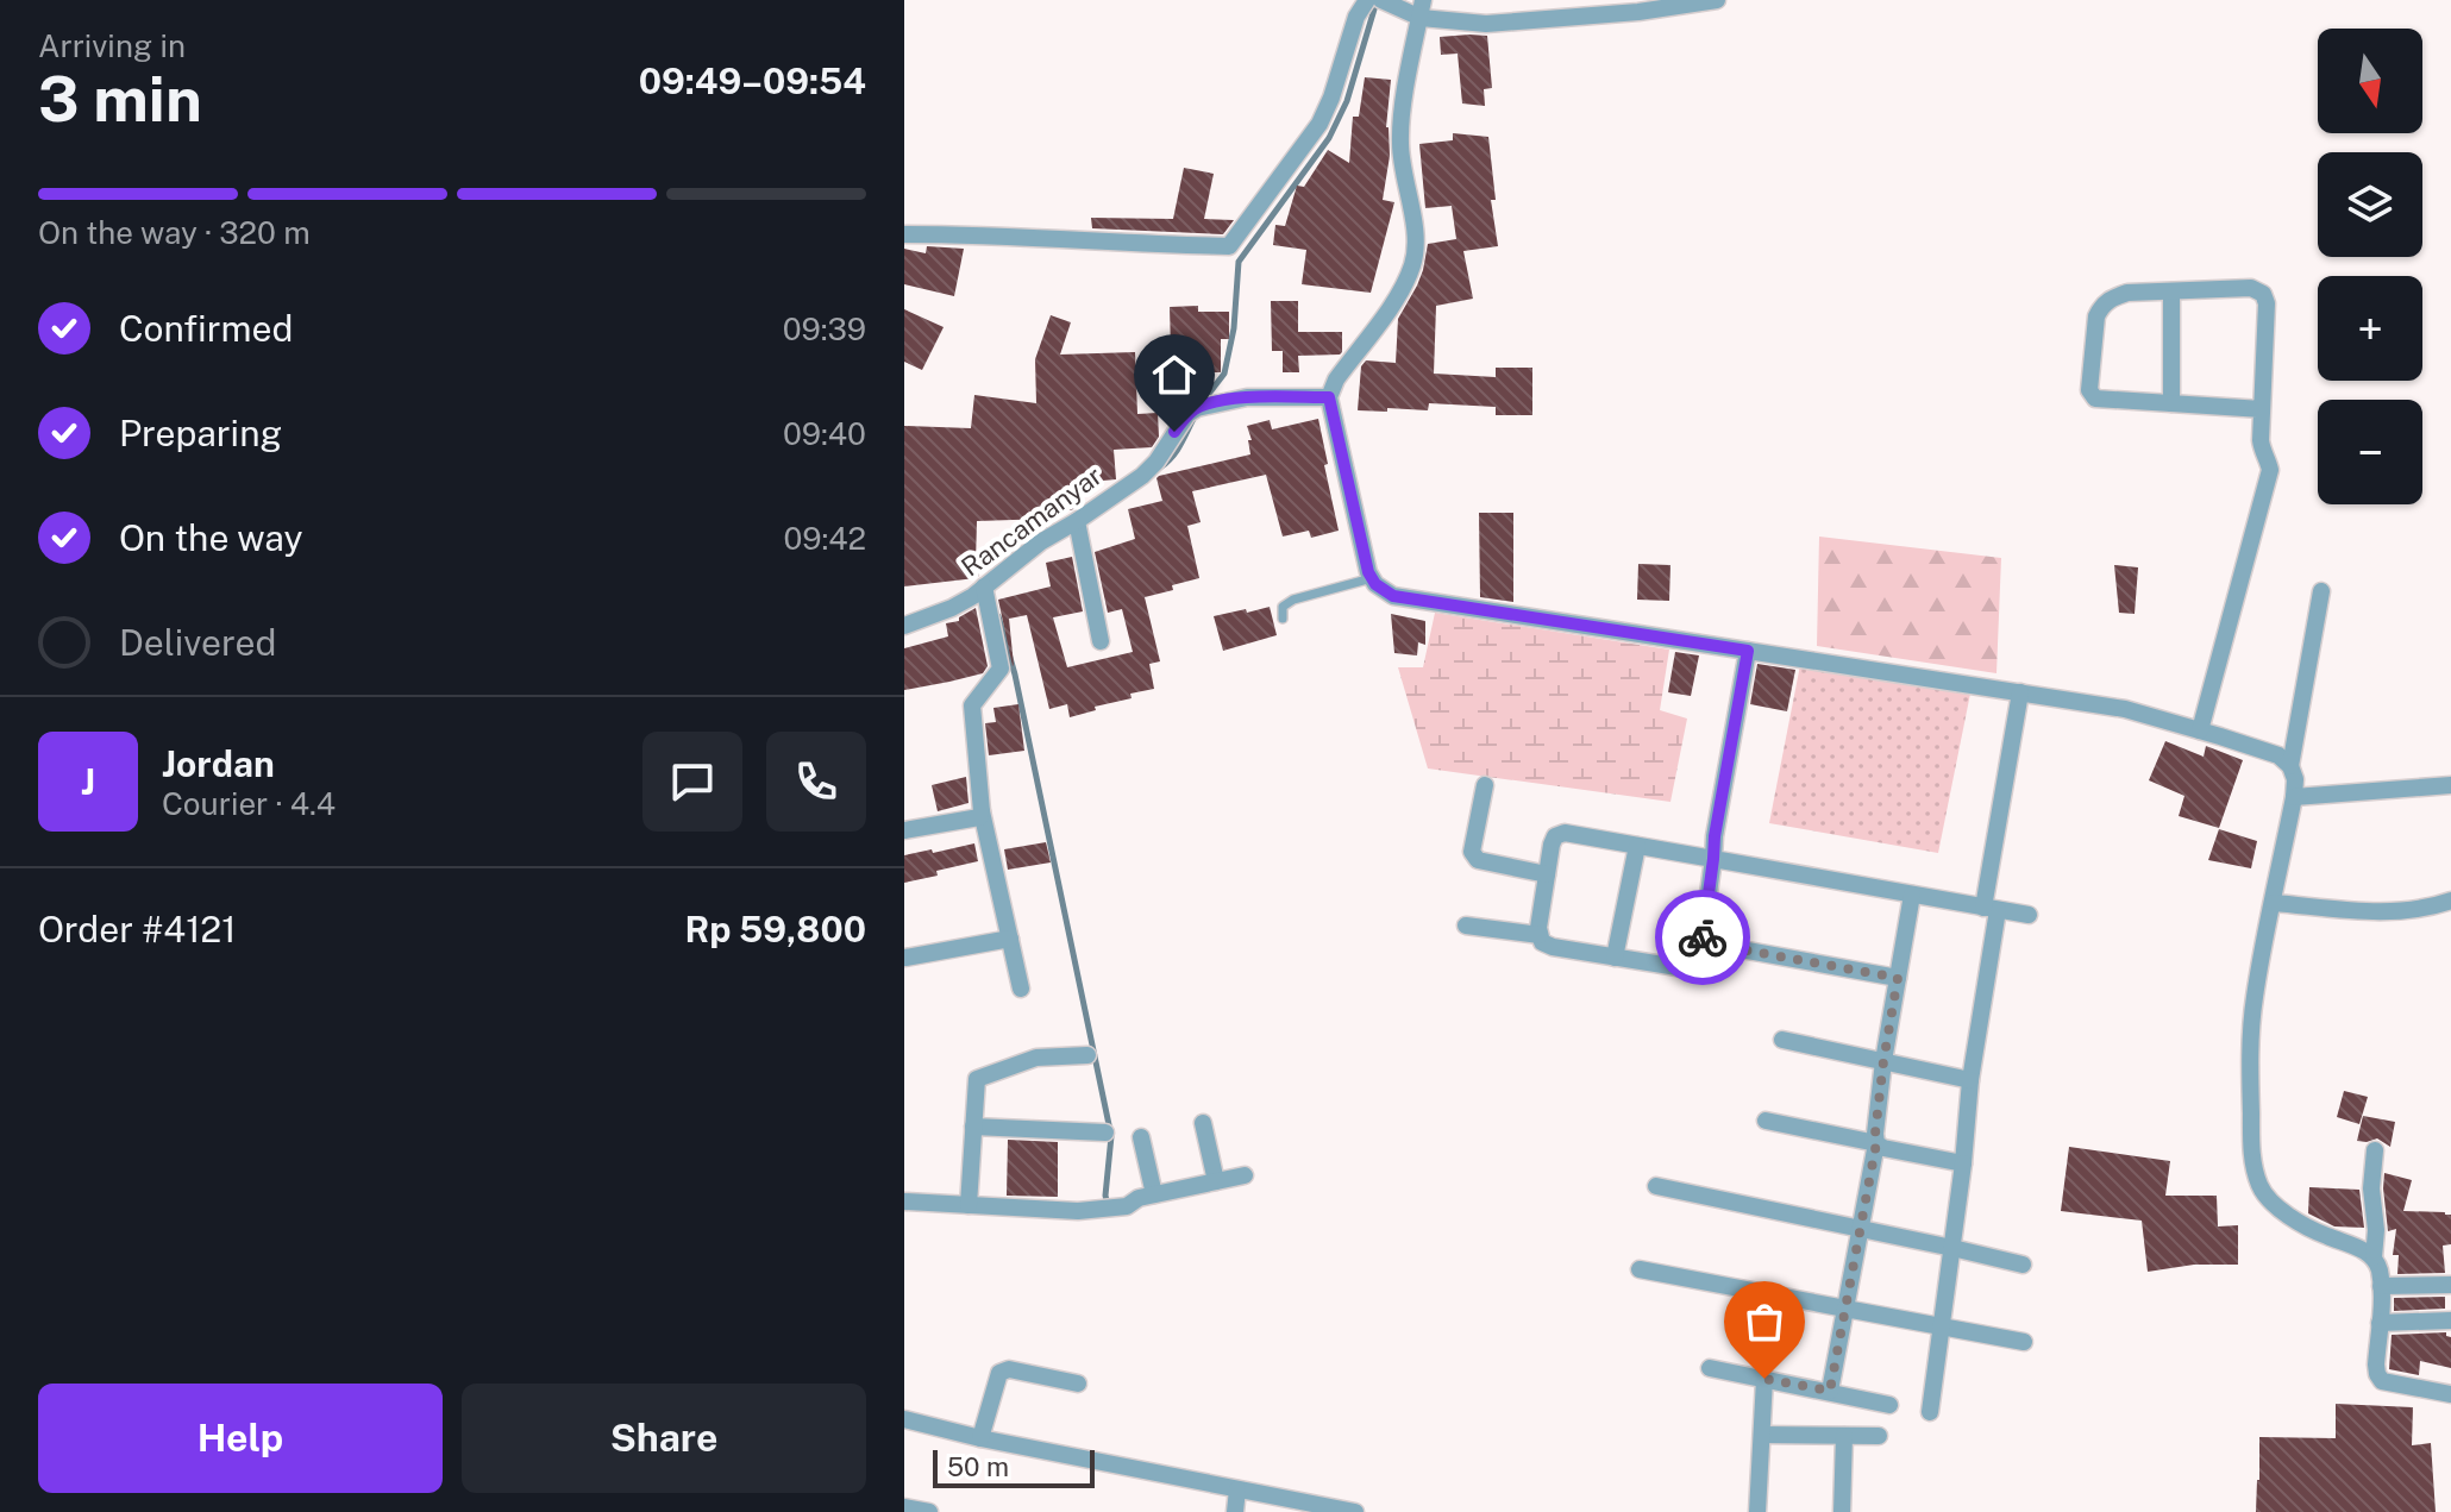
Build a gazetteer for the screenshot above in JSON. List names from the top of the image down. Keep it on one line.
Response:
{"streets":{"street":["Rancamanyar"]},"scale_bar":"50 m","north":"bottom","page":{"heading":["3 min","Arriving in","09:49–09:54"],"panel":["Jordan","Courier · 4.4","Order #4121","Rp 59,800"],"map_buttons":["+","−"],"bar":"On the way · 320 m","list":[["Confirmed","09:39"],["Preparing","09:40"],["On the way","09:42"],"Delivered"],"round":"J","buttons":["Help","Share"],"scale":"50 m"}}
